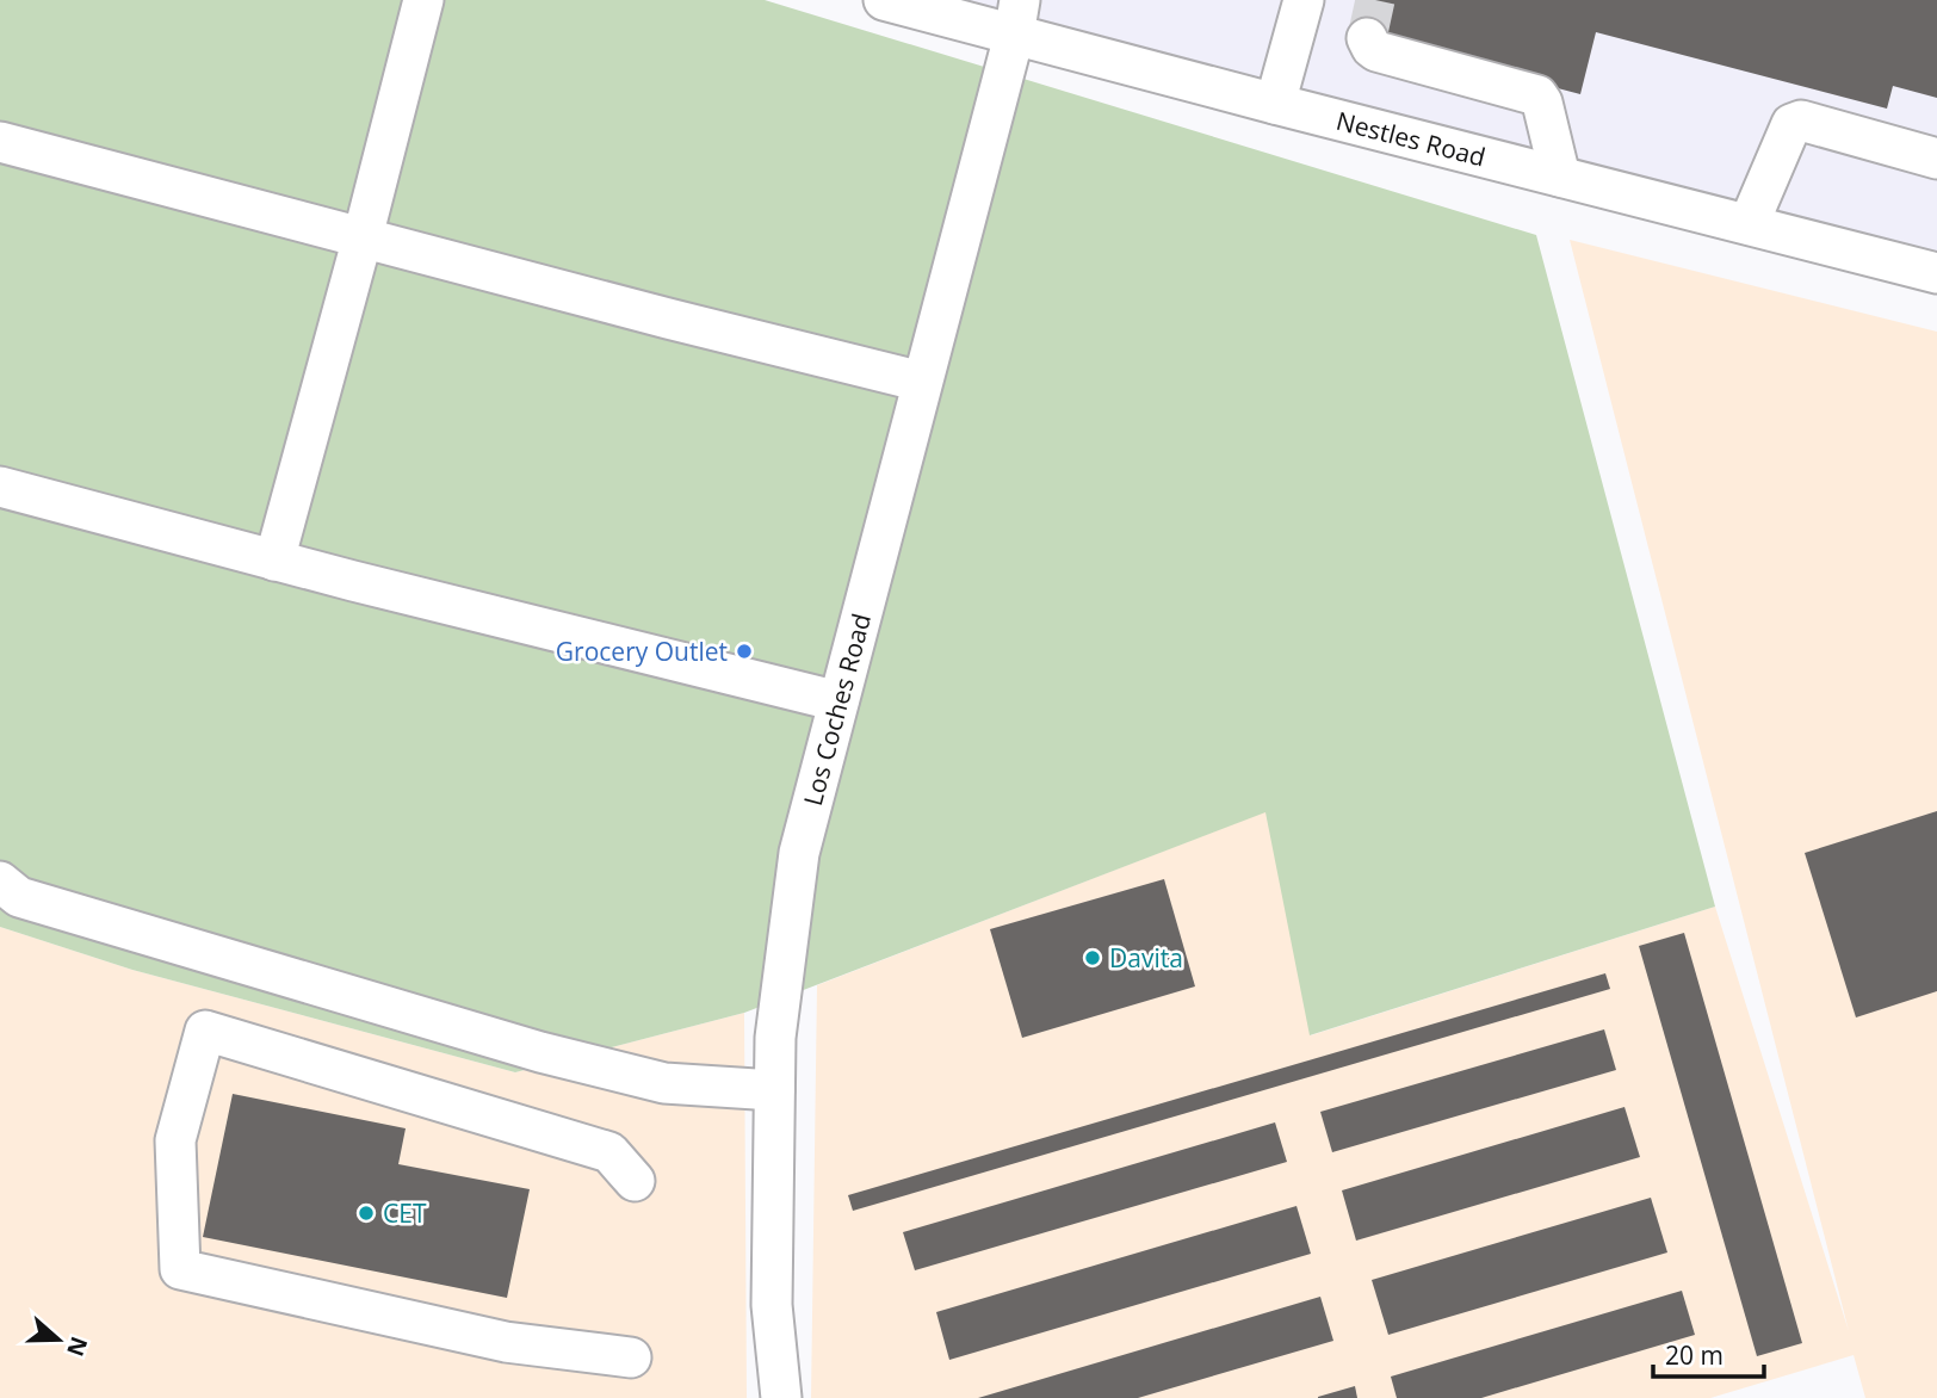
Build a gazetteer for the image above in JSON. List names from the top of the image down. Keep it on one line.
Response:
{"streets":{"street":["Nestles Road","Los Coches Road"]},"crossings":[["Nestles Road","Los Coches Road"]],"places":["Grocery Outlet","Davita","CET"],"scale_bar":"20 m","north":"right"}
